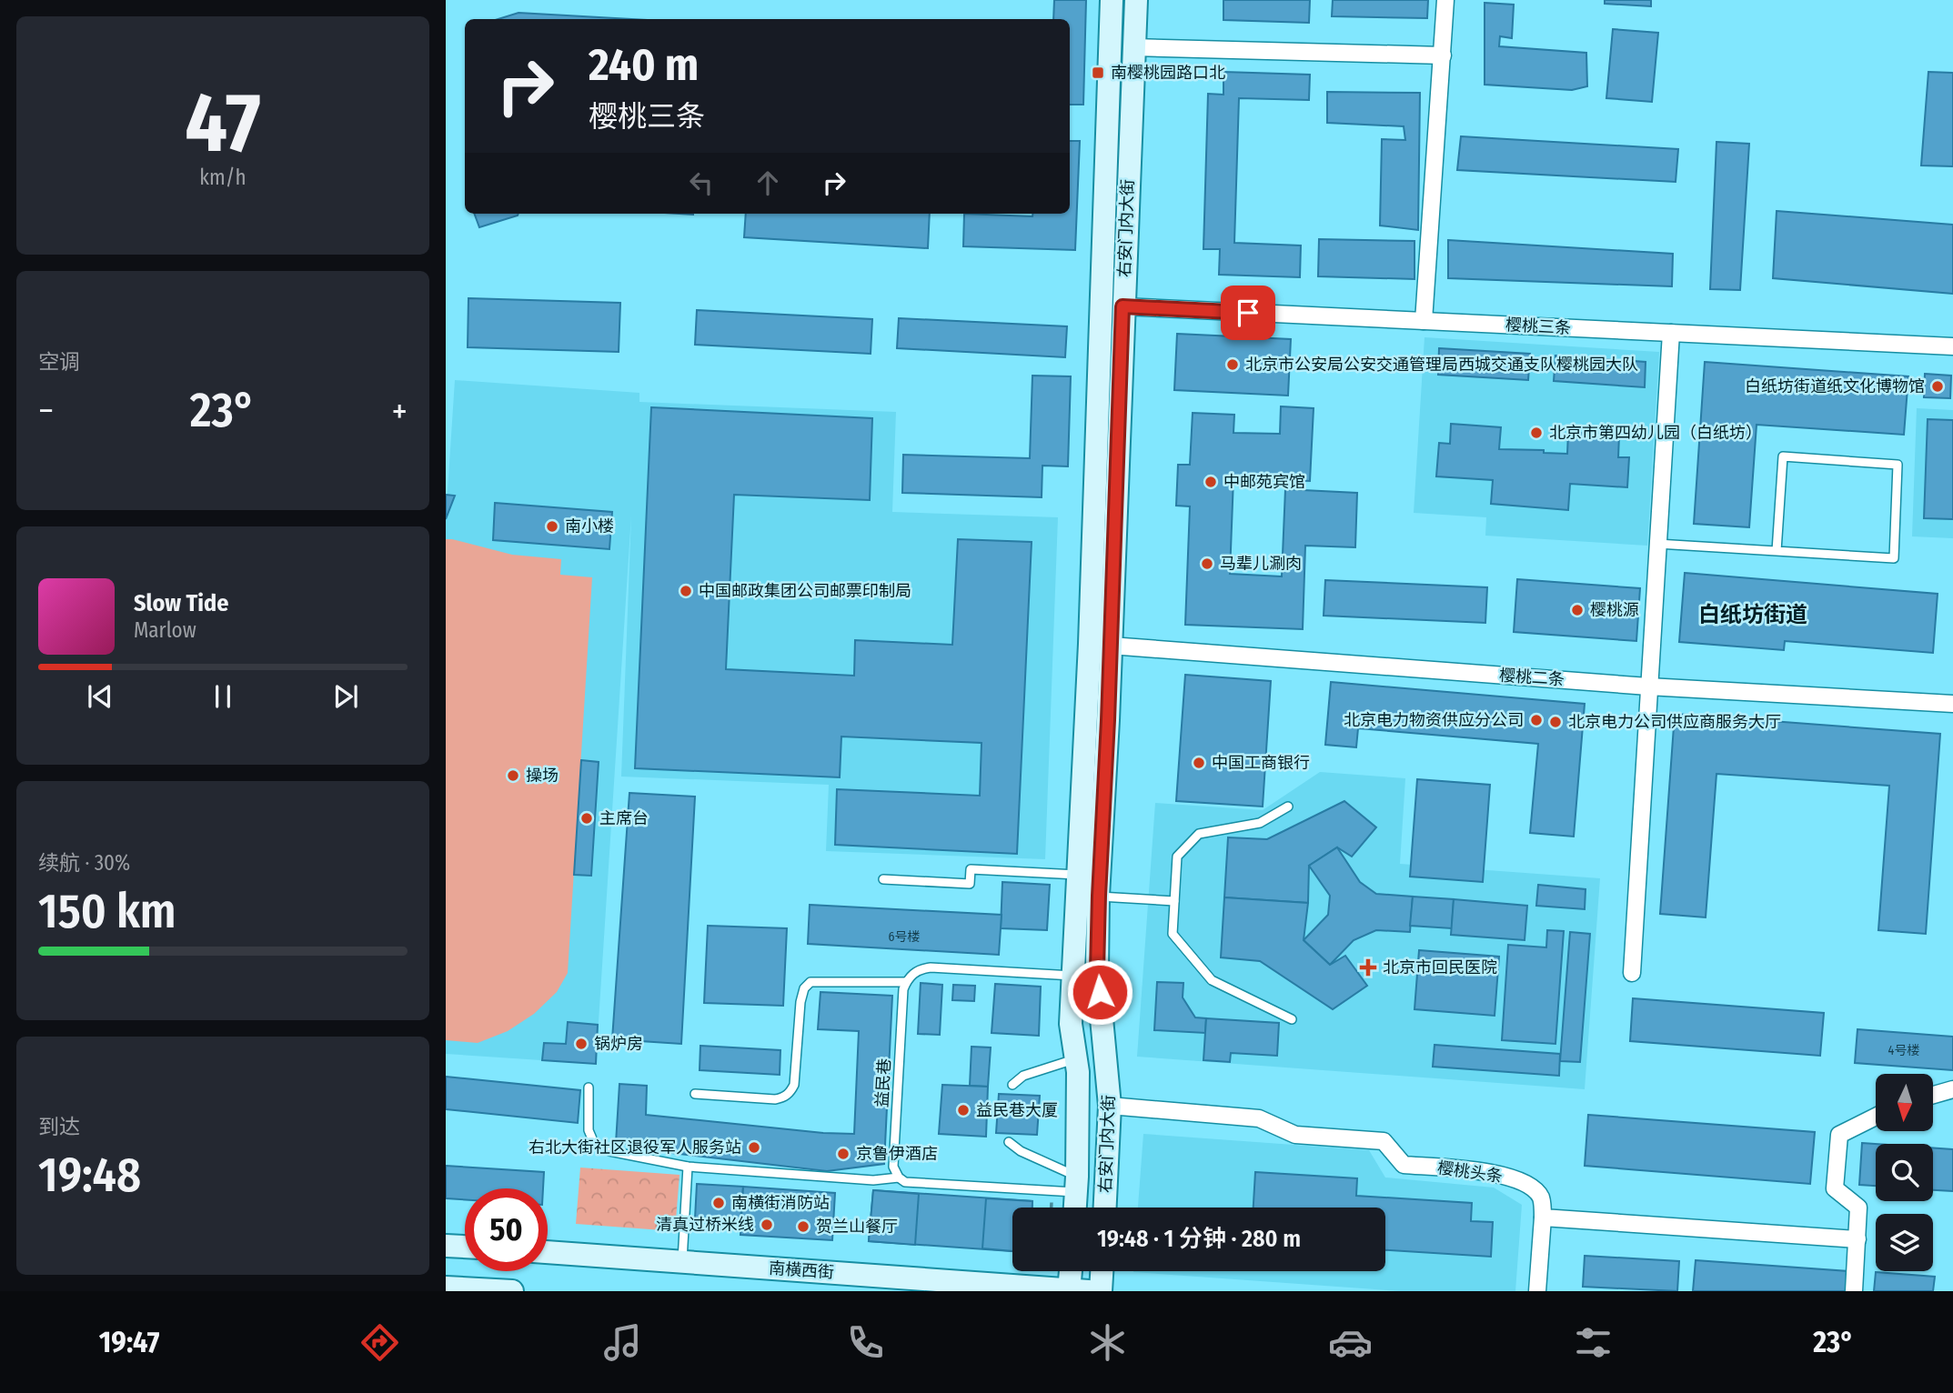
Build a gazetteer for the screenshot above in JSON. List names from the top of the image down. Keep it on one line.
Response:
{"streets":{"main road":["右安门内大街","南横西街"],"street":["樱桃三条","樱桃二条","樱桃头条"],"lane":["益民巷"]},"crossings":[["右安门内大街","樱桃三条"],["右安门内大街","樱桃二条"],["右安门内大街","樱桃头条"]],"districts":["白纸坊街道"],"places":{"transit":["南樱桃园路口北"],"other":["北京市公安局公安交通管理局西城交通支队樱桃园大队","白纸坊街道纸文化博物馆","北京市第四幼儿园（白纸坊）","中邮苑宾馆","南小楼","马辈儿涮肉","中国邮政集团公司邮票印制局","樱桃源","北京电力物资供应分公司","北京电力公司供应商服务大厅","中国工商银行","操场","主席台","锅炉房","益民巷大厦","右北大街社区退役军人服务站","京鲁伊酒店","南横街消防站","清真过桥米线","贺兰山餐厅"],"health":["北京市回民医院"]},"house_numbers":["6号楼","4号楼"],"north":"bottom","page":{"tile":[["47","km/h"],"空调",["续航 · 30%","150 km"],["到达","19:48"]],"turn":["240 m","樱桃三条"],"heat":["−","23°","+"],"song":["Slow Tide","Marlow"],"limit":"50","trip":"19:48 · 1 分钟 · 280 m","tabs":["19:47","23°"]}}
